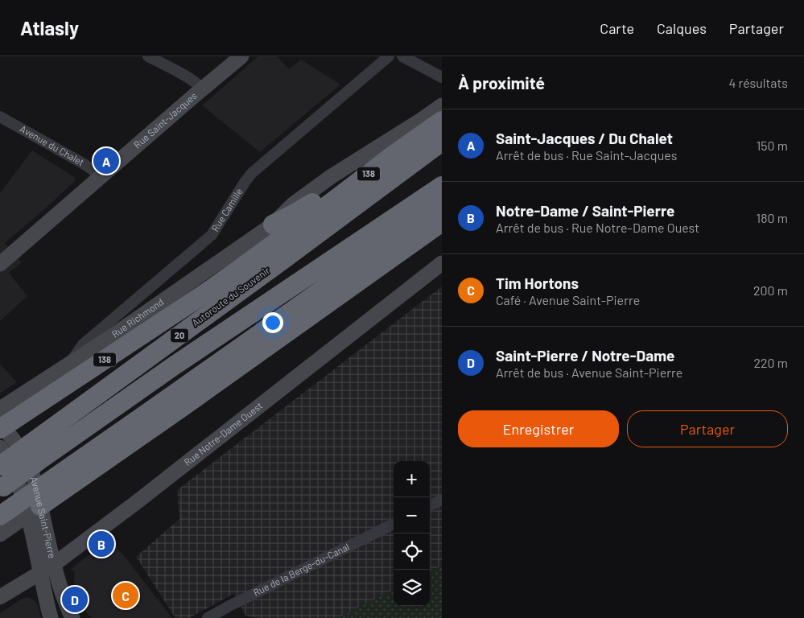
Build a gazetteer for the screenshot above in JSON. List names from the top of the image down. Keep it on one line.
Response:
{"streets":{"highway":["138","Autoroute du Souvenir","20"],"main road":["Rue Saint-Jacques","Rue Richmond","Rue Notre-Dame Ouest","Avenue Saint-Pierre"],"street":["Avenue du Chalet","Rue Camille","Rue de la Berge-du-Canal"]},"crossings":[["Rue Saint-Jacques","Avenue du Chalet"],["Rue Camille","Rue Richmond"],["Rue Notre-Dame Ouest","Avenue Saint-Pierre"]],"page":{"header":"Atlasly","nav":["Carte","Calques","Partager"],"heading":["À proximité","4 résultats"],"list":[{"mark":"A","name":"Saint-Jacques / Du Chalet","note":"Arrêt de bus · Rue Saint-Jacques","value":"150 m"},{"mark":"B","name":"Notre-Dame / Saint-Pierre","note":"Arrêt de bus · Rue Notre-Dame Ouest","value":"180 m"},{"mark":"C","name":"Tim Hortons","note":"Café · Avenue Saint-Pierre","value":"200 m"},{"mark":"D","name":"Saint-Pierre / Notre-Dame","note":"Arrêt de bus · Avenue Saint-Pierre","value":"220 m"}],"pins":["A","B","C","D"],"buttons":["Enregistrer","Partager"],"map_buttons":["+","−"]}}
